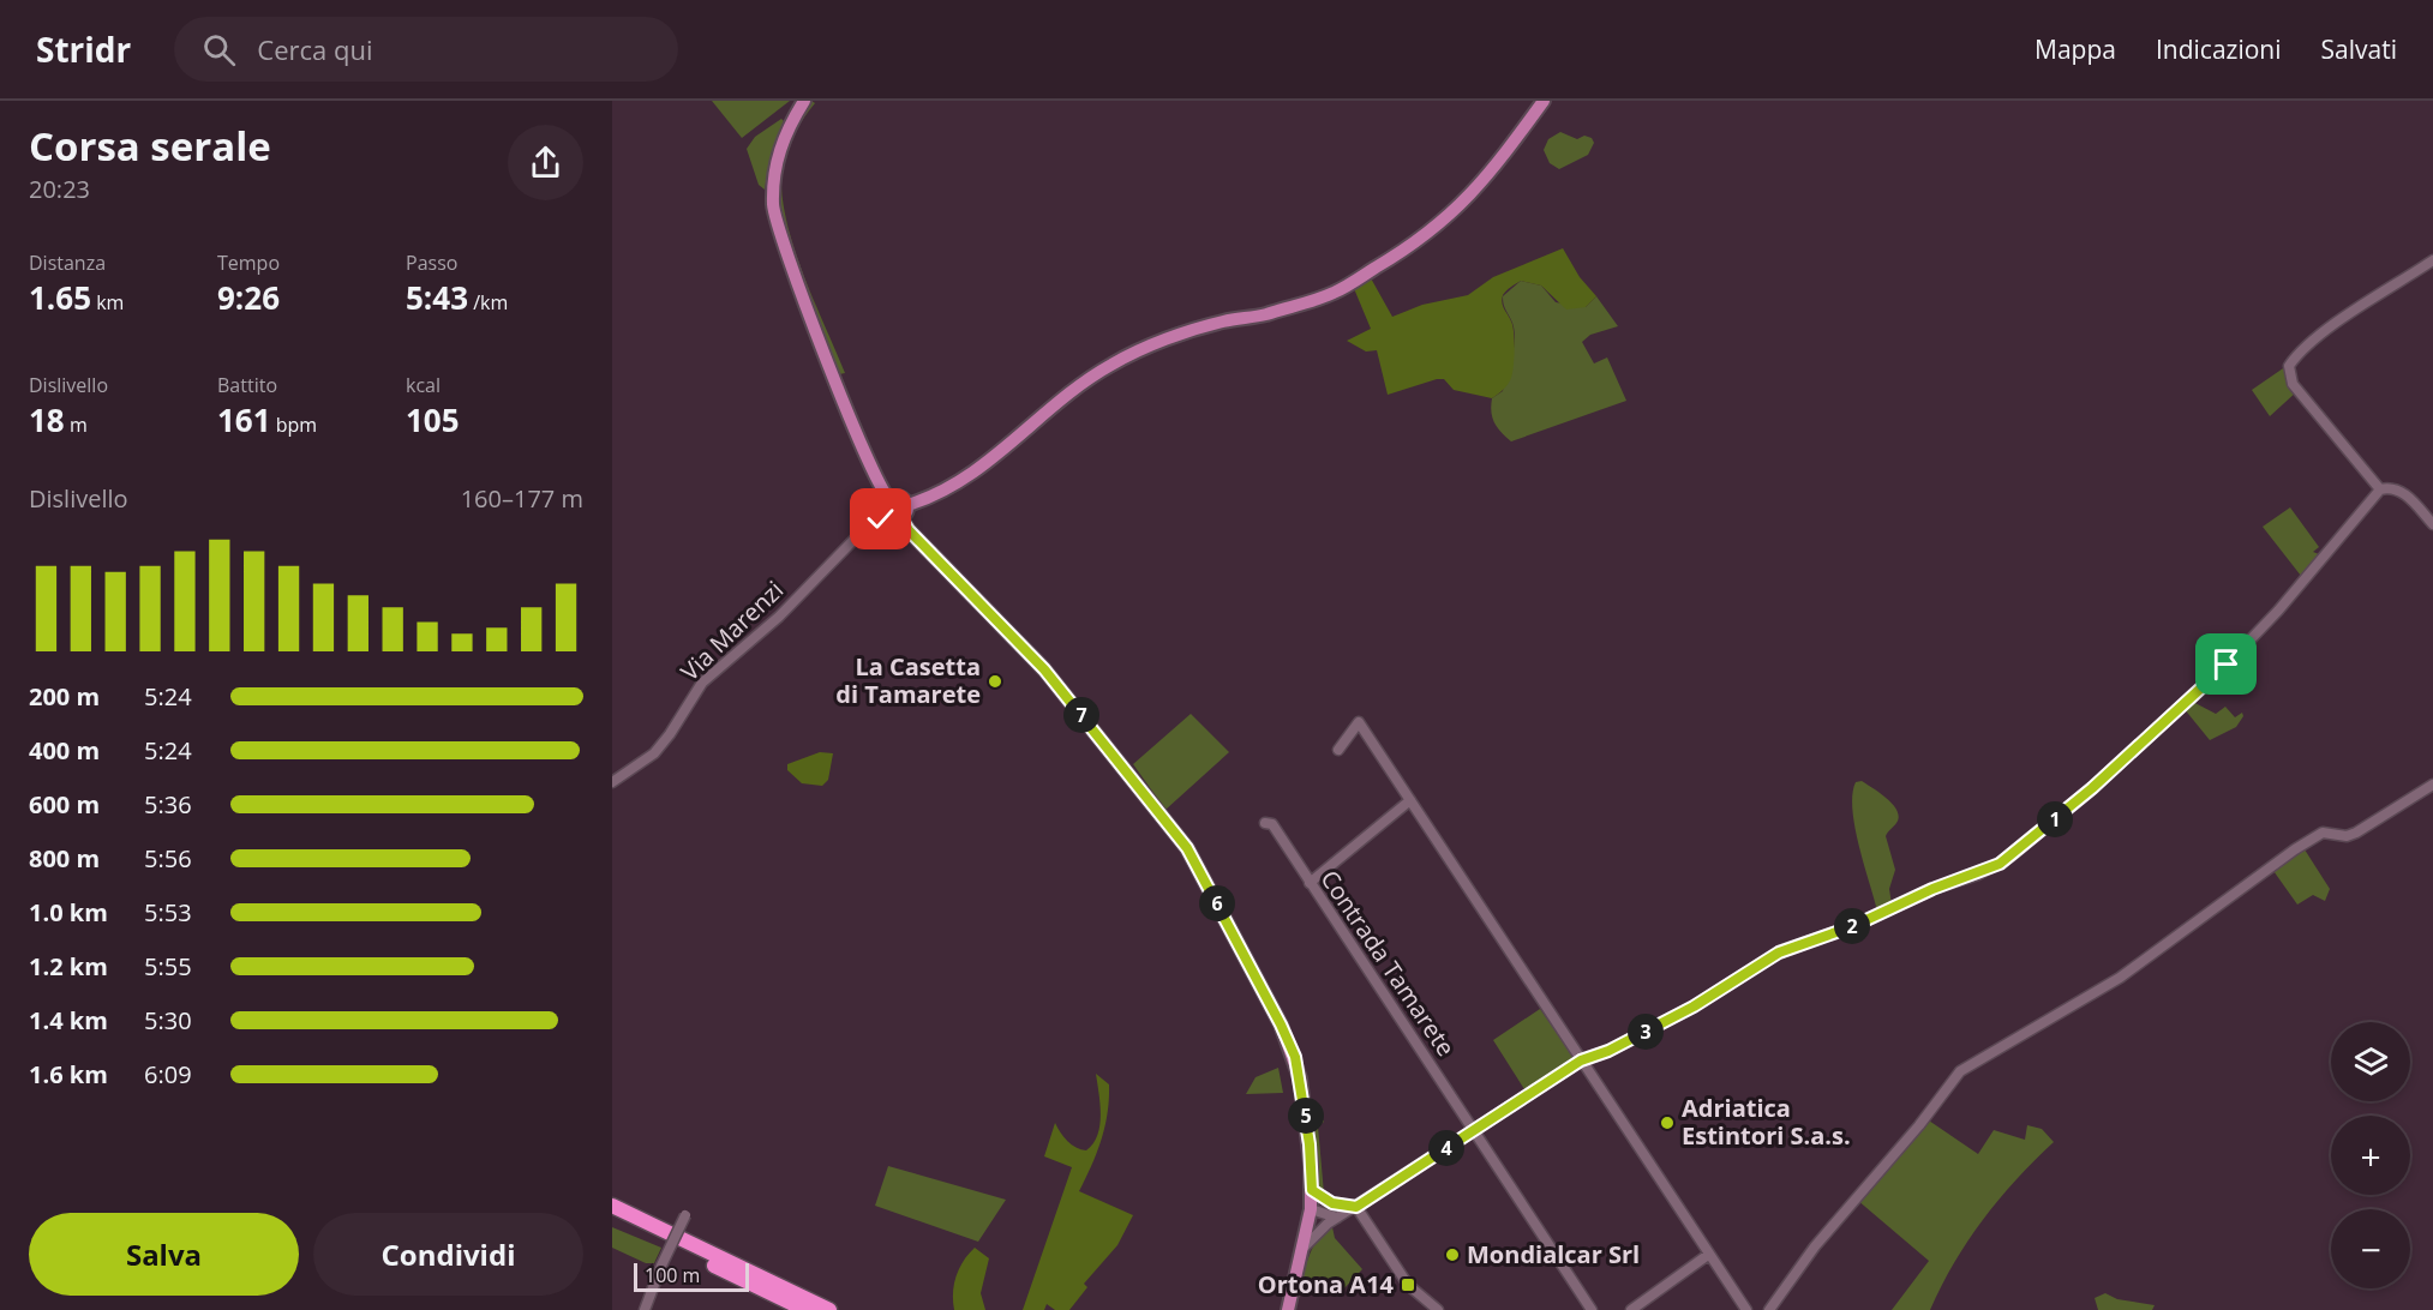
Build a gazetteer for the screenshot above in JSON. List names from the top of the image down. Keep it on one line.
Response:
{"streets":{"street":["Via Marenzi","Contrada Tamarete"]},"places":{"other":["La Casetta di Tamarete","Adriatica Estintori S.a.s.","Mondialcar Srl"],"transit":["Ortona A14"]},"scale_bar":"100 m","page":{"header":"Stridr","search":"Cerca qui","nav":["Mappa","Indicazioni","Salvati"],"heading":["Corsa serale","20:23"],"stats":[["Distanza","1.65 km"],["Tempo","9:26"],["Passo","5:43 /km"],["Dislivello","18 m"],["Battito","161 bpm"],["kcal","105"]],"chart":["Dislivello","160–177 m"],"list":[{"name":"200 m","note":"5:24"},{"name":"400 m","note":"5:24"},{"name":"600 m","note":"5:36"},{"name":"800 m","note":"5:56"},{"name":"1.0 km","note":"5:53"},{"name":"1.2 km","note":"5:55"},{"name":"1.4 km","note":"5:30"},{"name":"1.6 km","note":"6:09"}],"pins":["7","1","6","2","3","5","4"],"map_buttons":["+","−"],"buttons":["Salva","Condividi"],"scale":"100 m"}}
